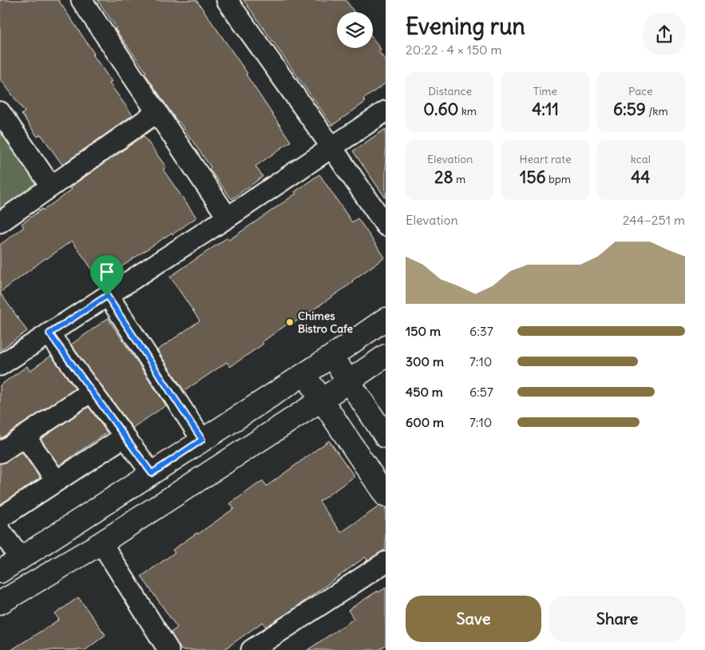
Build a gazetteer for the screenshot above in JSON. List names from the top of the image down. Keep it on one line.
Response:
{"places":["Chimes Bistro Cafe"],"page":{"heading":["Evening run","20:22 · 4 × 150 m"],"stats":[["Distance","0.60 km"],["Time","4:11"],["Pace","6:59 /km"],["Elevation","28 m"],["Heart rate","156 bpm"],["kcal","44"]],"chart":["Elevation","244–251 m"],"list":[{"name":"150 m","note":"6:37"},{"name":"300 m","note":"7:10"},{"name":"450 m","note":"6:57"},{"name":"600 m","note":"7:10"}],"buttons":["Save","Share"]}}
